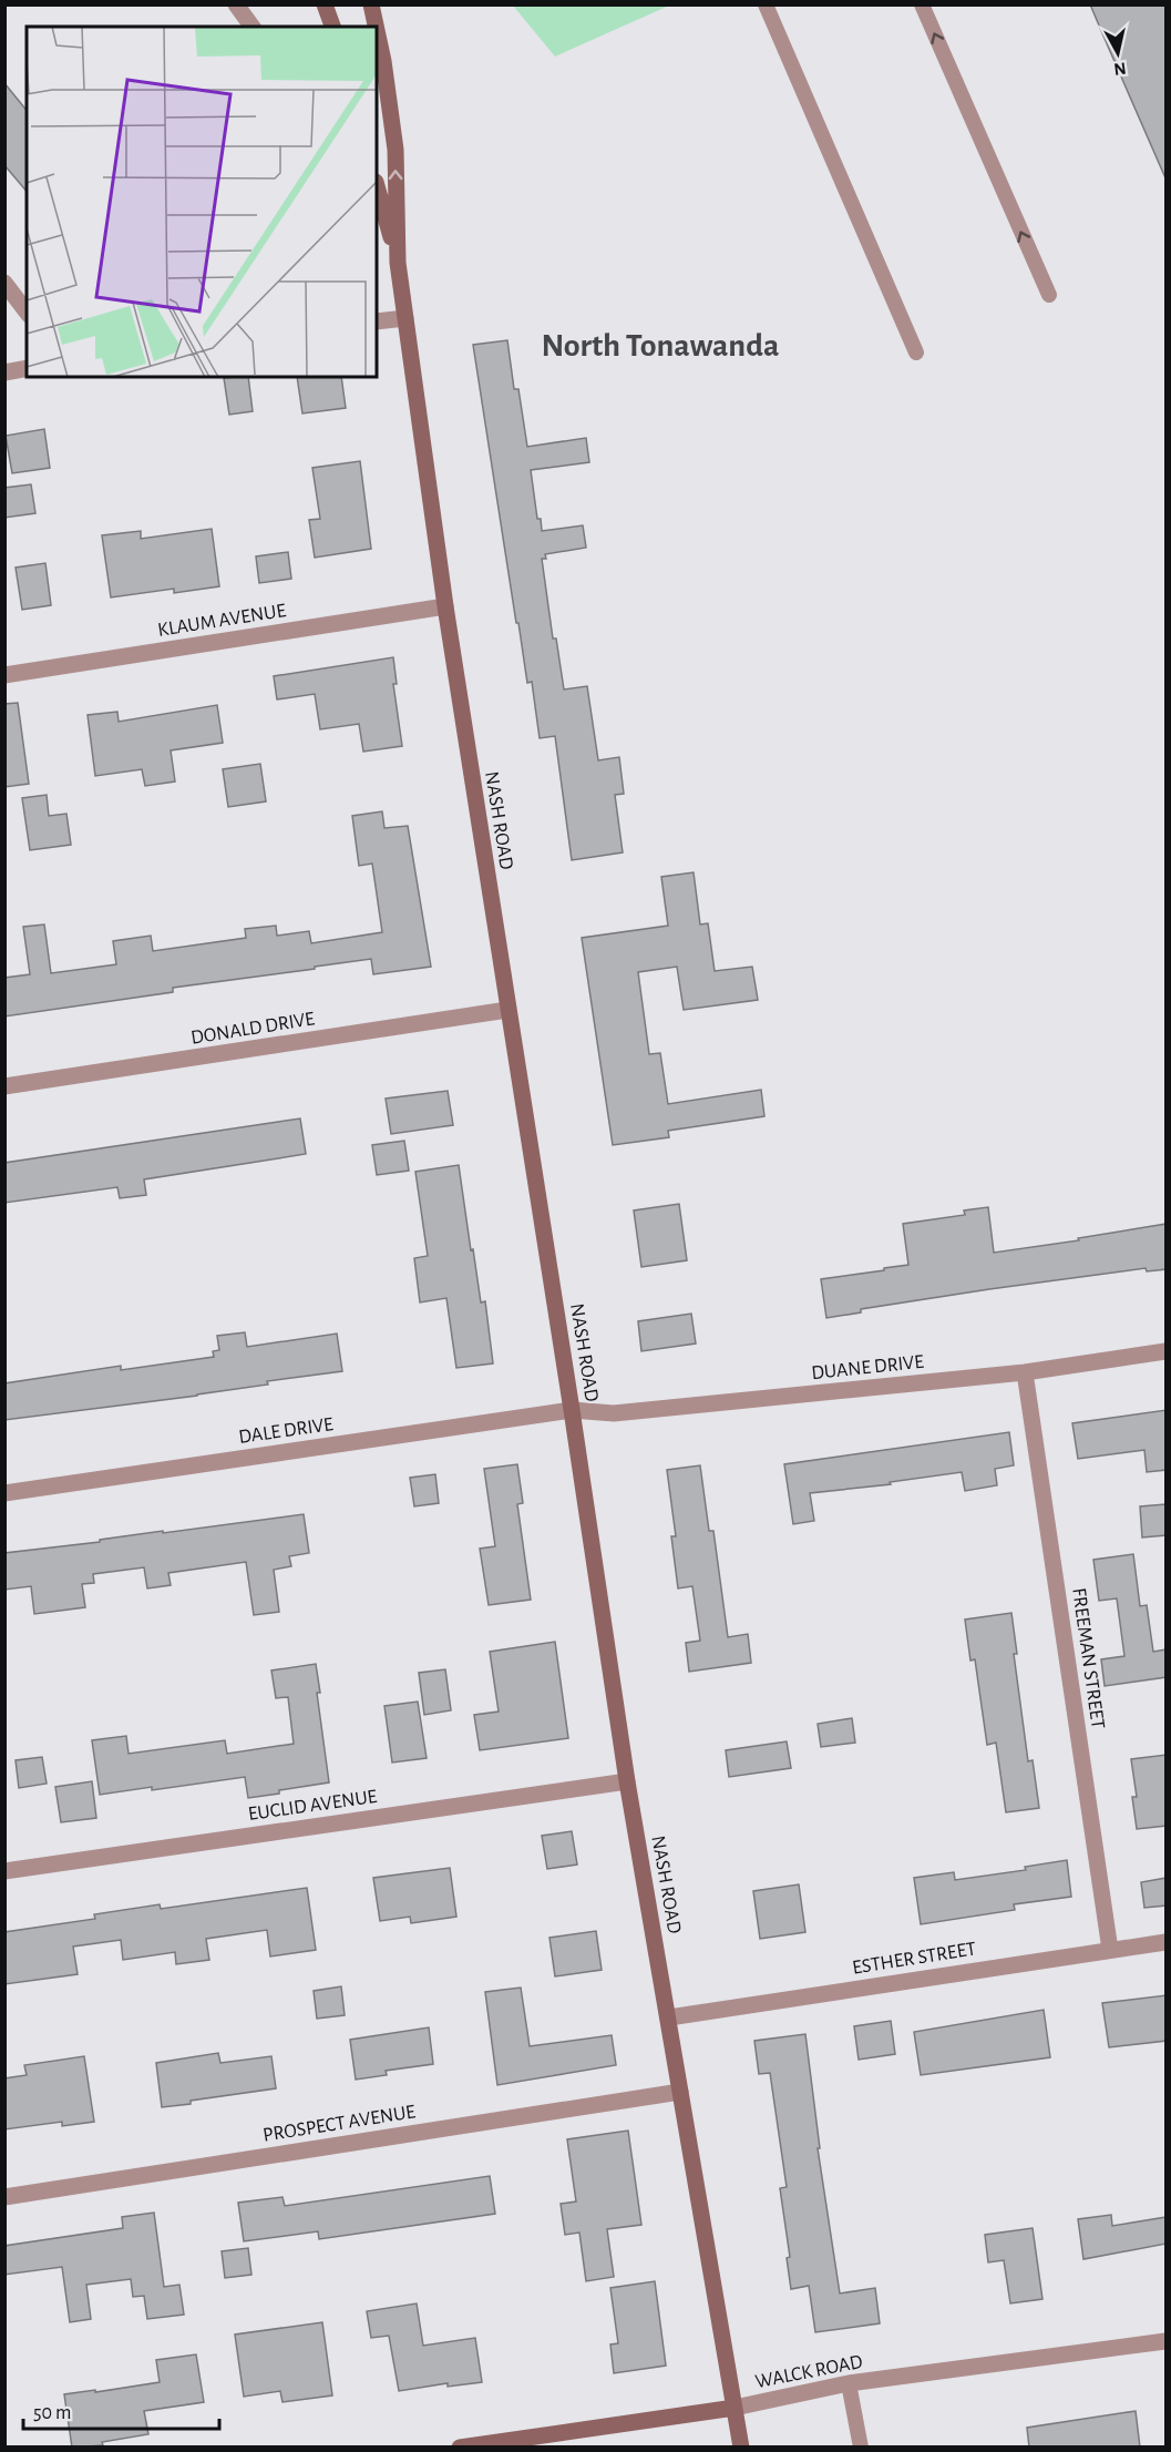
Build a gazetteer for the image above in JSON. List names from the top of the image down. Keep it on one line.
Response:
{"streets":{"main road":["NASH ROAD","WALCK ROAD"],"street":["KLAUM AVENUE","DONALD DRIVE","DUANE DRIVE","DALE DRIVE","FREEMAN STREET","EUCLID AVENUE","ESTHER STREET","PROSPECT AVENUE"]},"crossings":[["KLAUM AVENUE","NASH ROAD"],["NASH ROAD","DONALD DRIVE"],["NASH ROAD","DUANE DRIVE"],["NASH ROAD","DALE DRIVE"],["NASH ROAD","EUCLID AVENUE"],["NASH ROAD","ESTHER STREET"],["NASH ROAD","PROSPECT AVENUE"],["NASH ROAD","WALCK ROAD"],["DUANE DRIVE","DALE DRIVE"],["DUANE DRIVE","FREEMAN STREET"],["FREEMAN STREET","ESTHER STREET"]],"districts":["North Tonawanda"],"scale_bar":"50 m","north":"bottom"}
